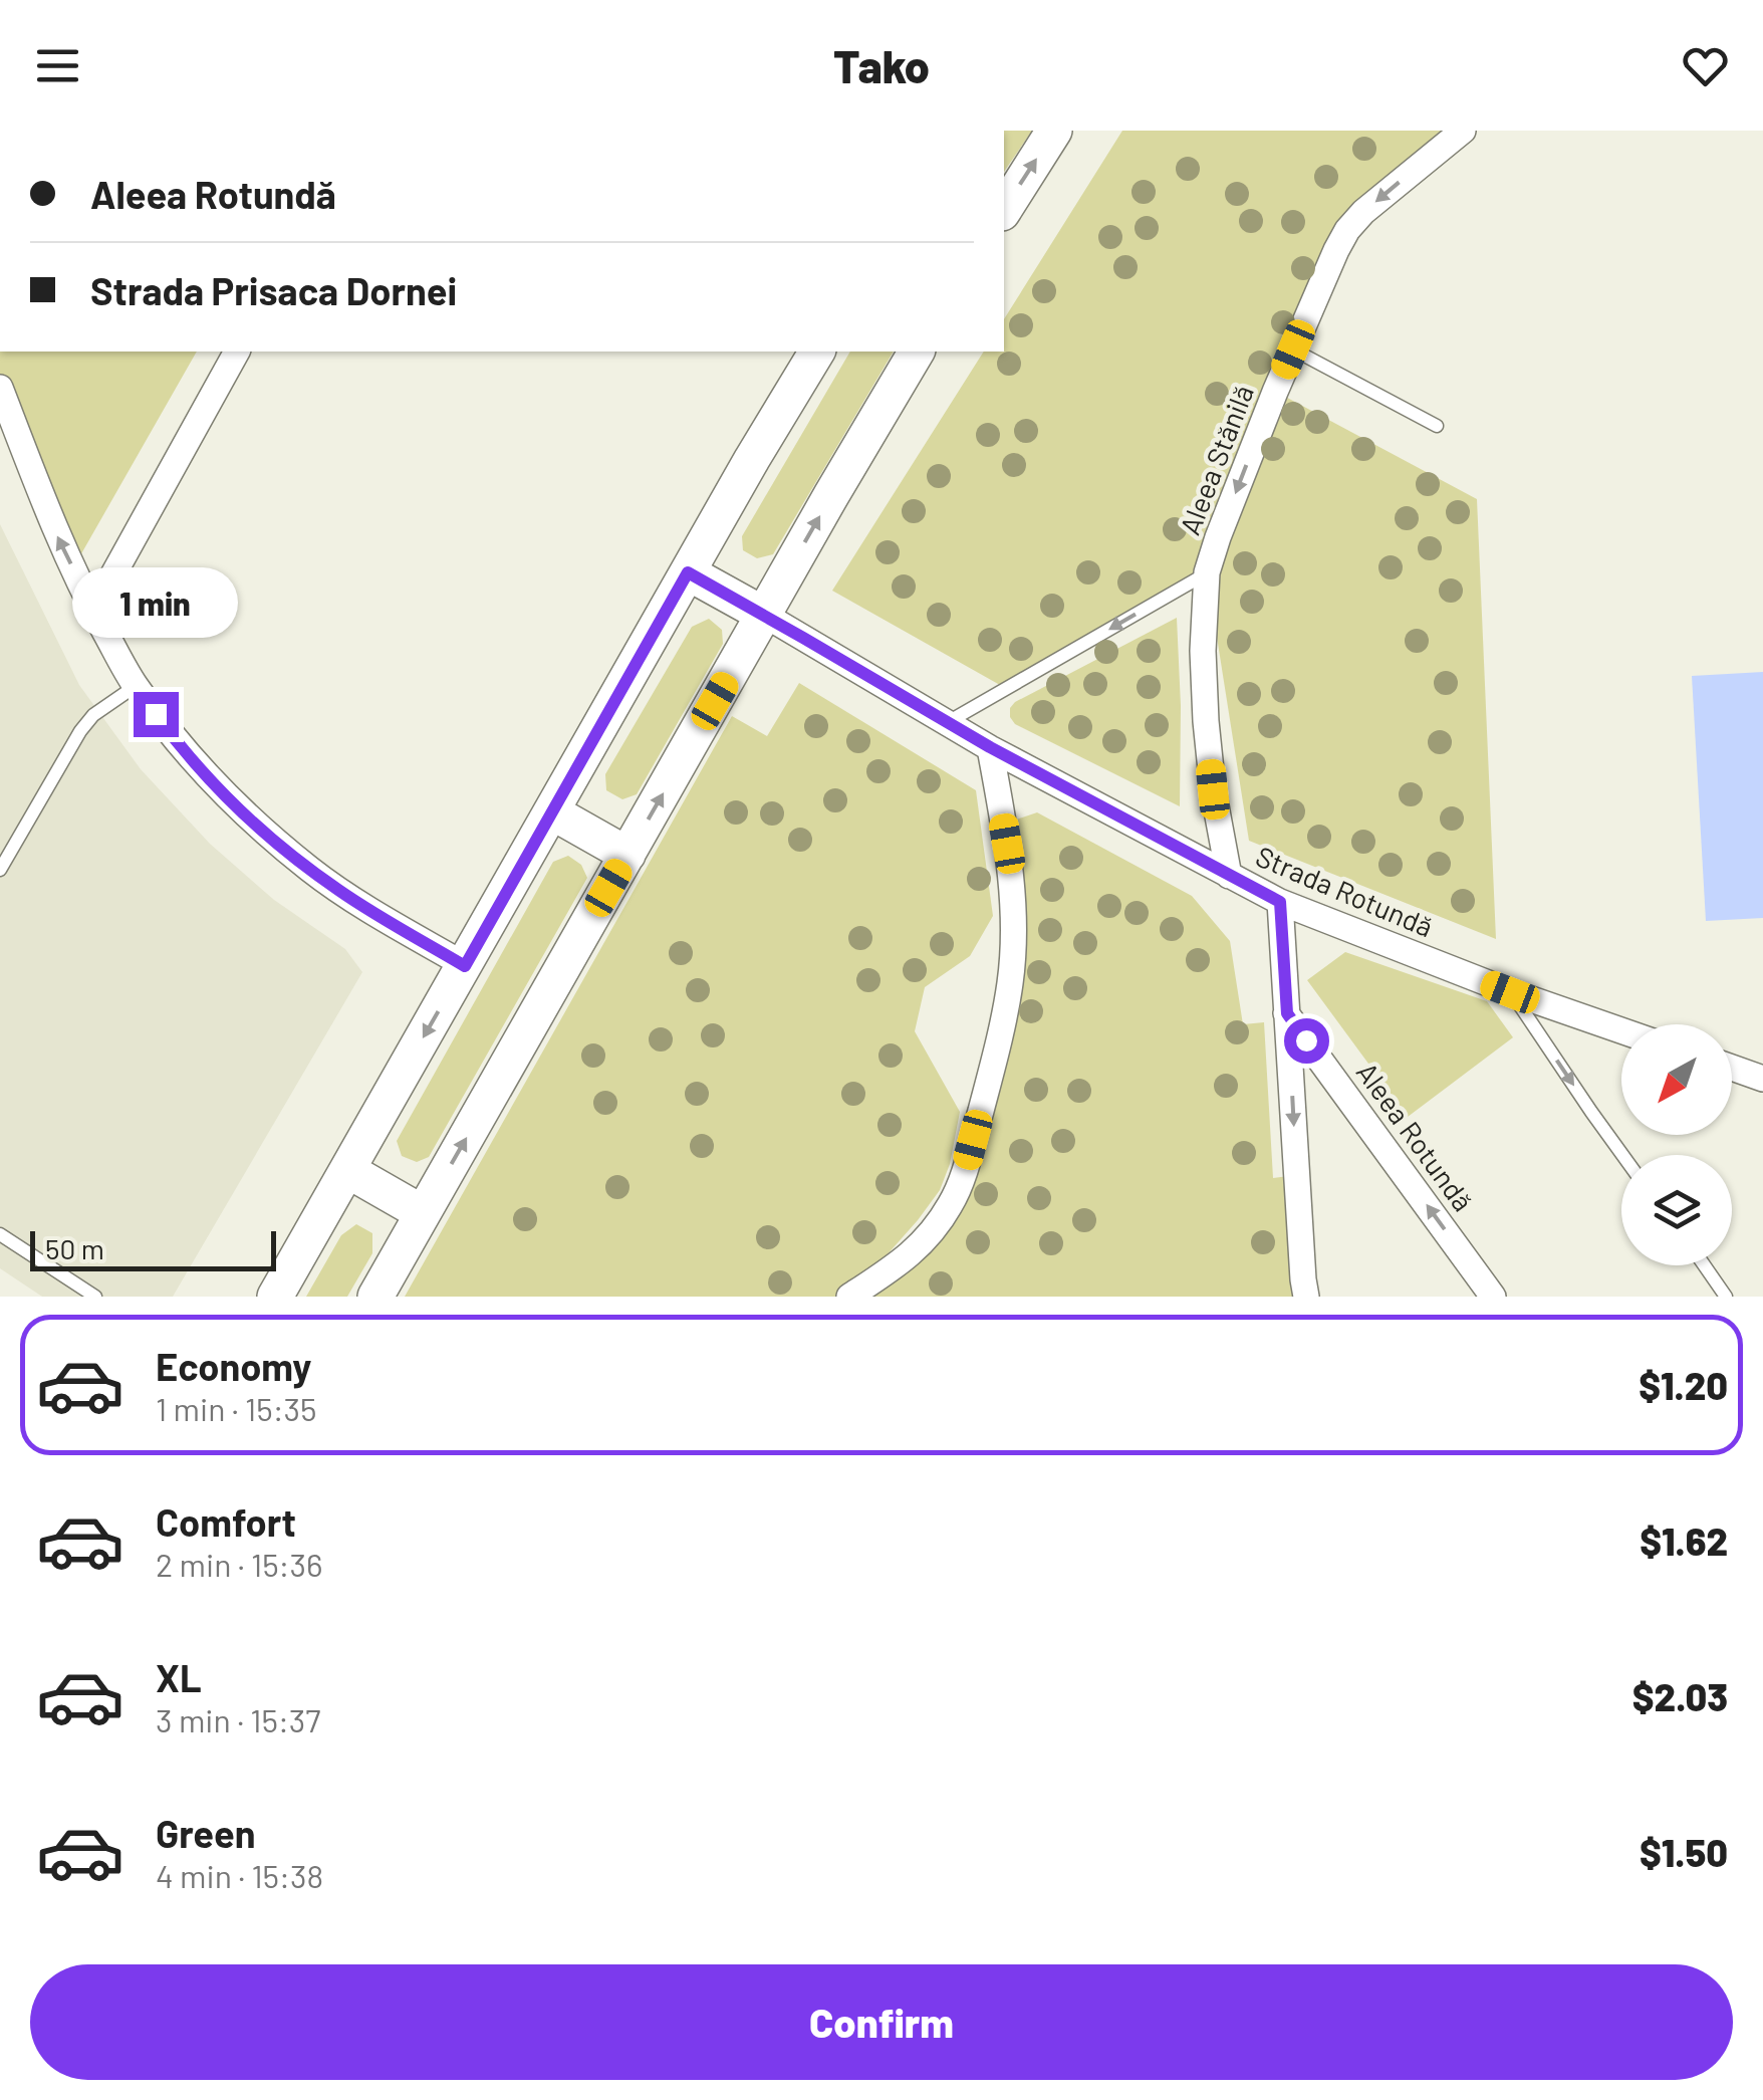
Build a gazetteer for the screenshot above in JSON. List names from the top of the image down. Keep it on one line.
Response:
{"streets":{"street":["Aleea Stănilă","Strada Rotundă","Aleea Rotundă"]},"crossings":[["Aleea Stănilă","Strada Rotundă"]],"one_way":["Aleea Stănilă","Aleea Rotundă"],"scale_bar":"50 m","north":"bottom left","page":{"header":"Tako","banner":["Aleea Rotundă","Strada Prisaca Dornei"],"bubble":"1 min","scale":"50 m","list":[{"name":"Economy","note":"1 min · 15:35","value":"$1.20"},{"name":"Comfort","note":"2 min · 15:36","value":"$1.62"},{"name":"XL","note":"3 min · 15:37","value":"$2.03"},{"name":"Green","note":"4 min · 15:38","value":"$1.50"}],"buttons":"Confirm"}}
